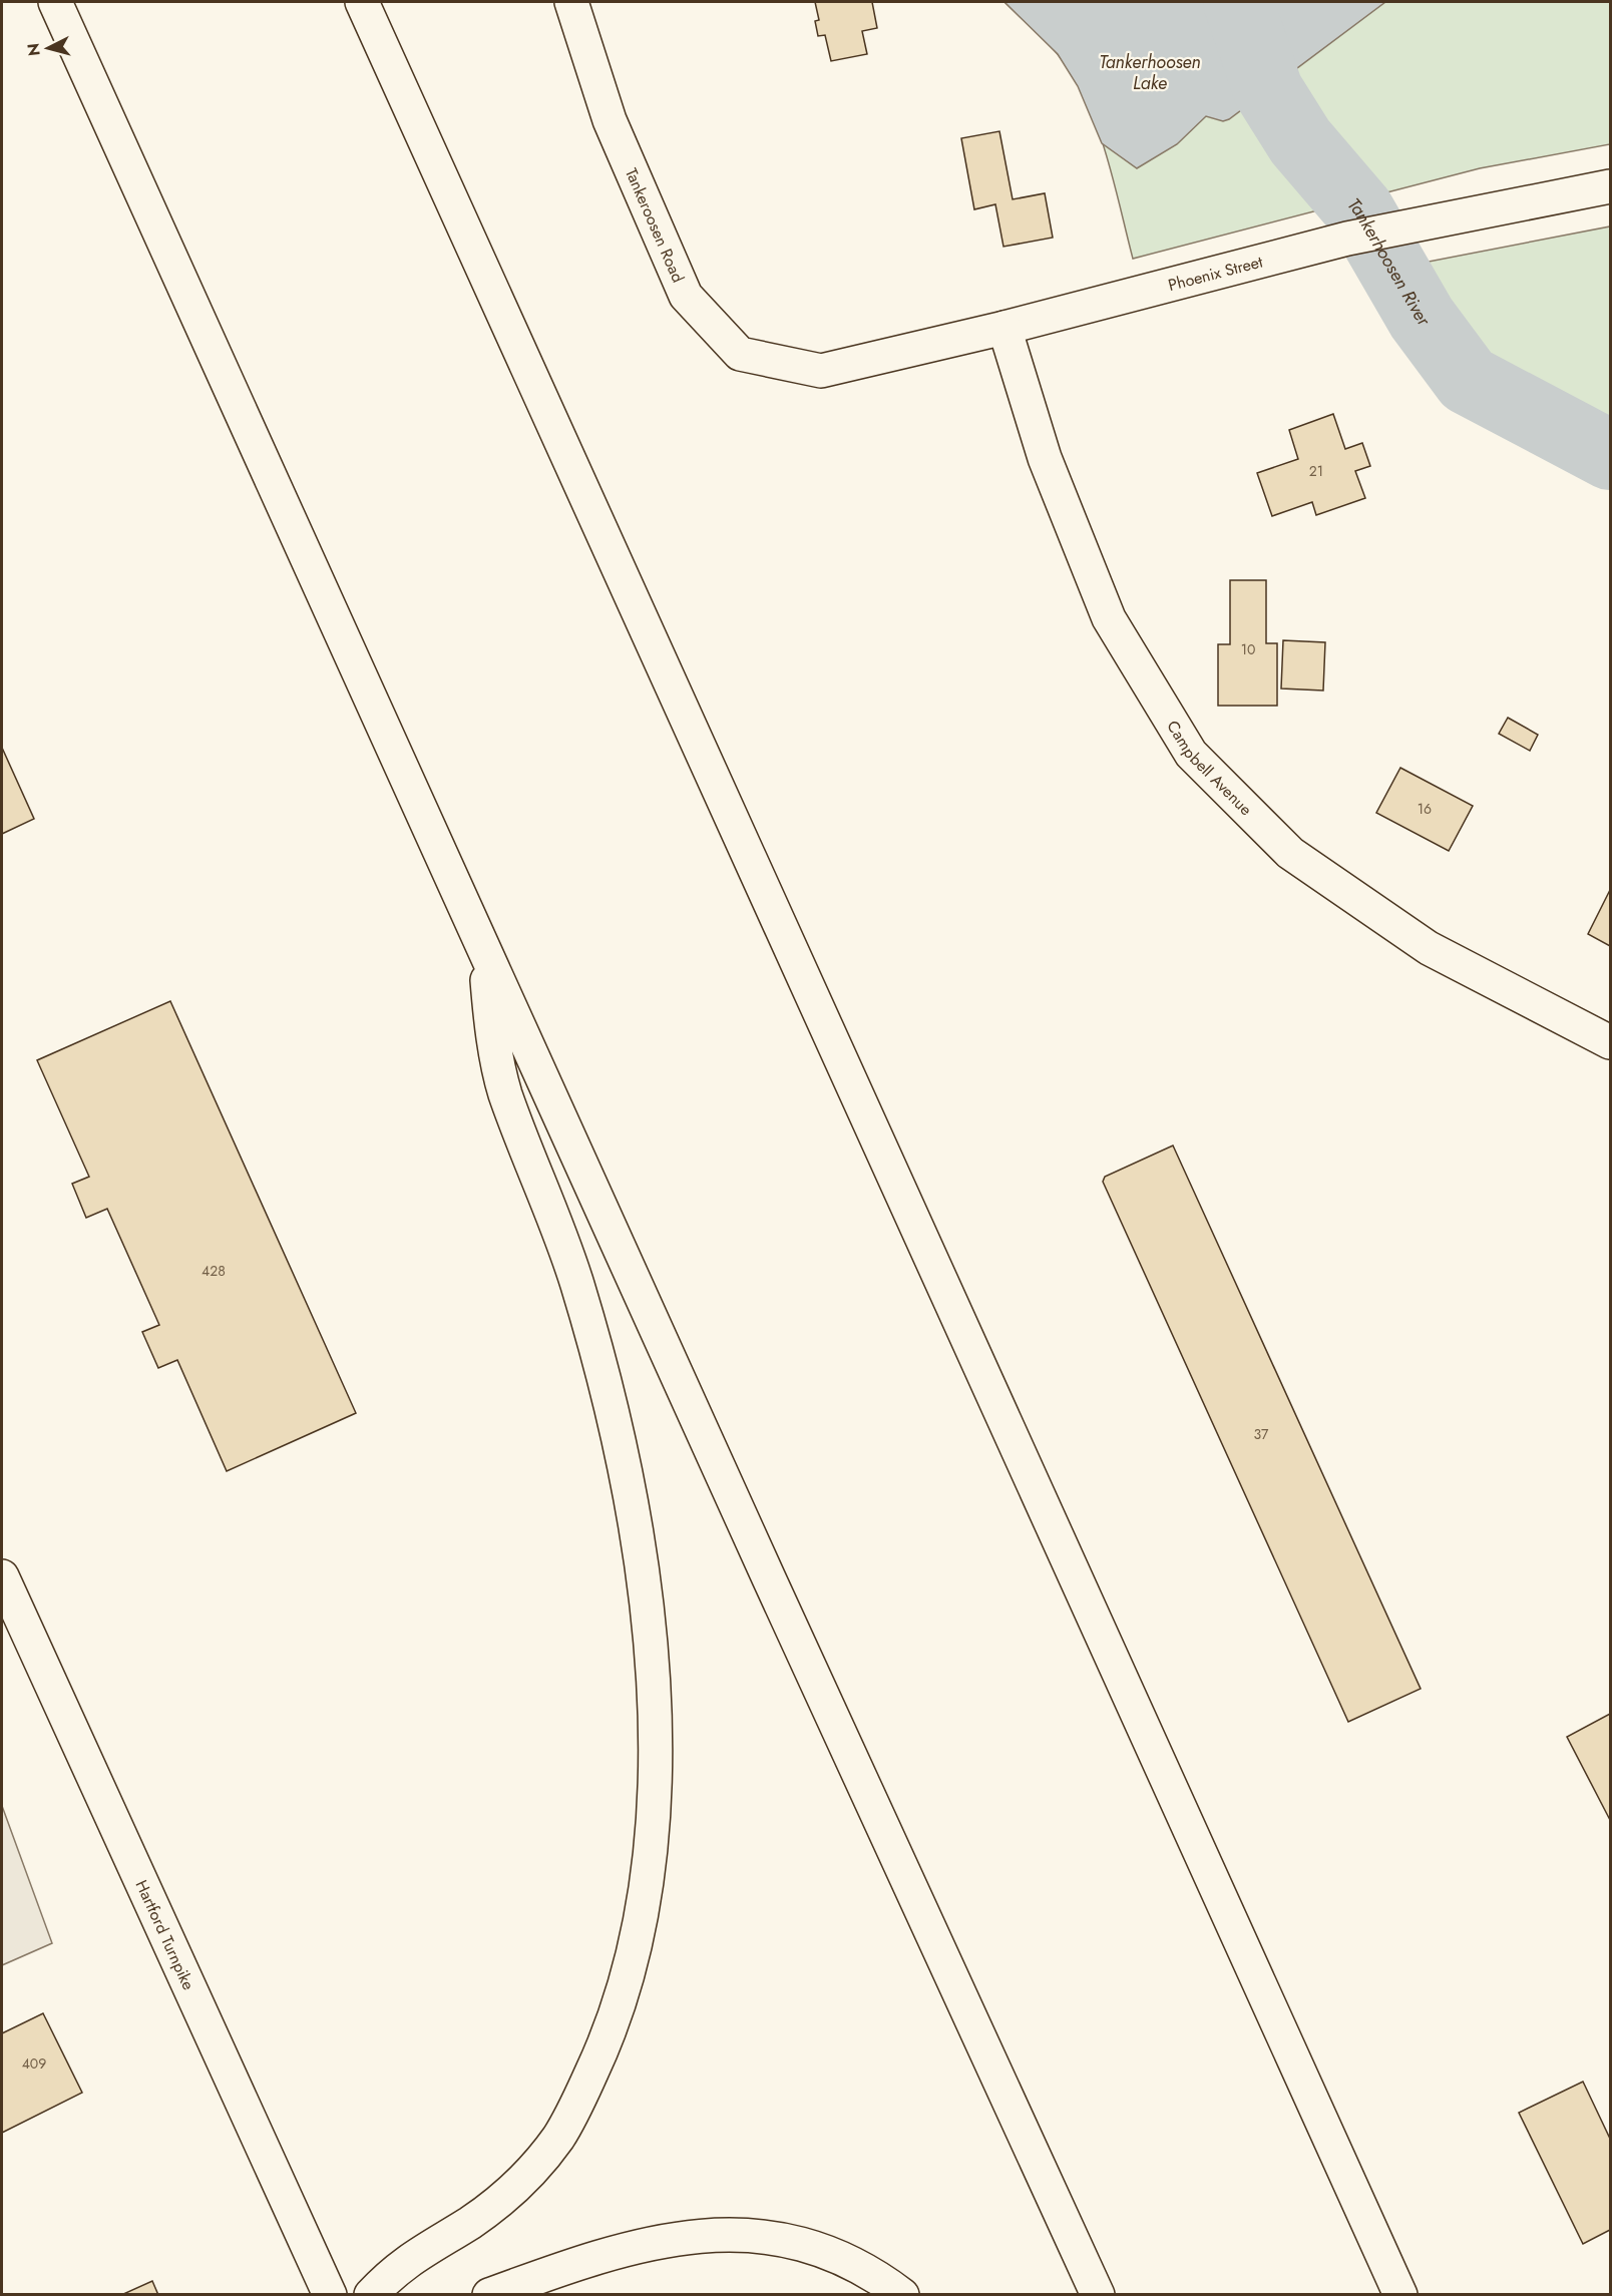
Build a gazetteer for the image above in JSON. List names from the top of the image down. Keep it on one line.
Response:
{"streets":{"main road":["Tankeroosen Road","Phoenix Street","Campbell Avenue","Hartford Turnpike"]},"crossings":[["Tankeroosen Road","Phoenix Street"],["Phoenix Street","Campbell Avenue"]],"water":["Tankerhoosen Lake","Tankerhoosen River"],"house_numbers":["21","10","16","428","37","409"],"north":"left"}
